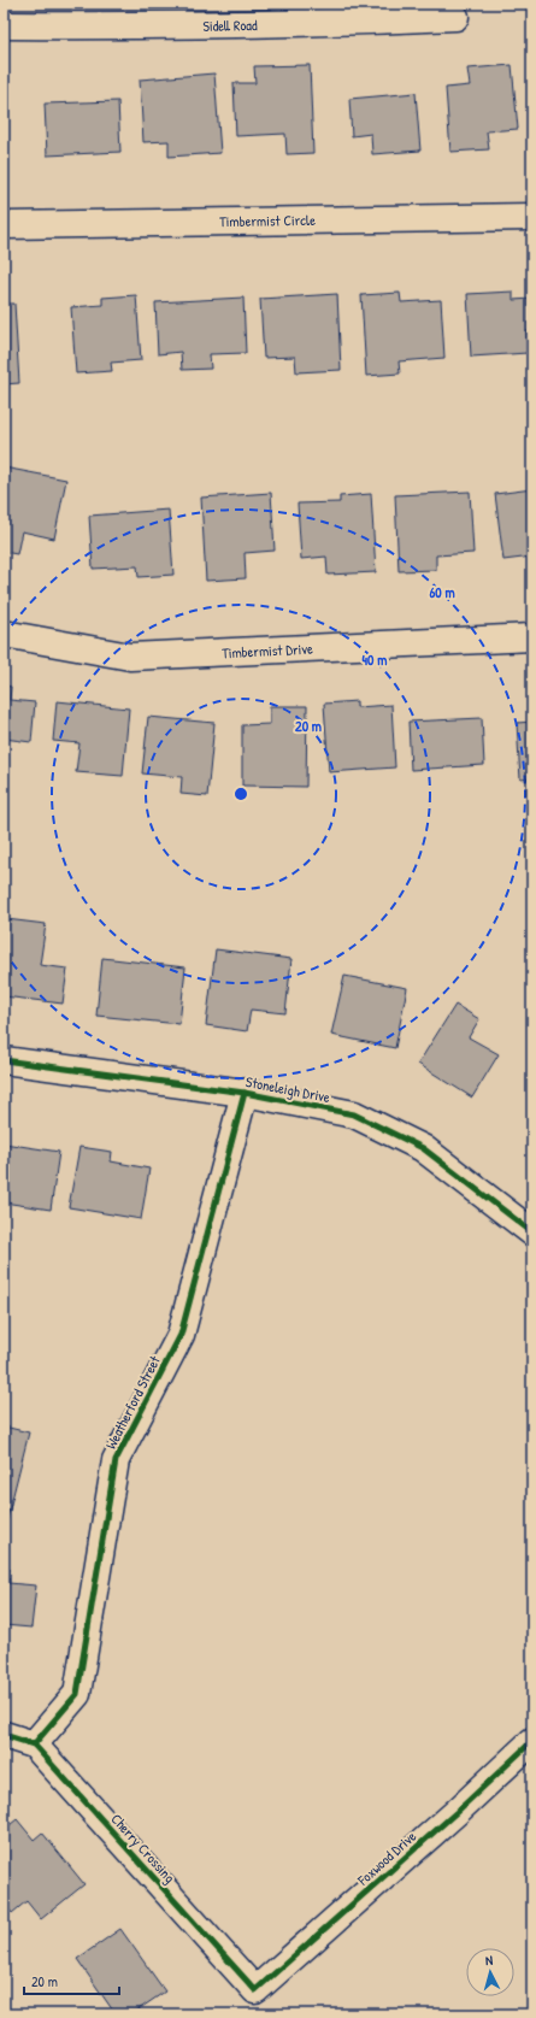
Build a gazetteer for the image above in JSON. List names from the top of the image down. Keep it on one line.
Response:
{"streets":{"street":["Sidell Road","Timbermist Circle","Timbermist Drive","Stoneleigh Drive","Weatherford Street","Cherry Crossing","Foxwood Drive"]},"crossings":[["Stoneleigh Drive","Weatherford Street"],["Weatherford Street","Cherry Crossing"],["Cherry Crossing","Foxwood Drive"]],"scale_bar":"20 m","north":"top","rings":["60 m","40 m","20 m"]}
